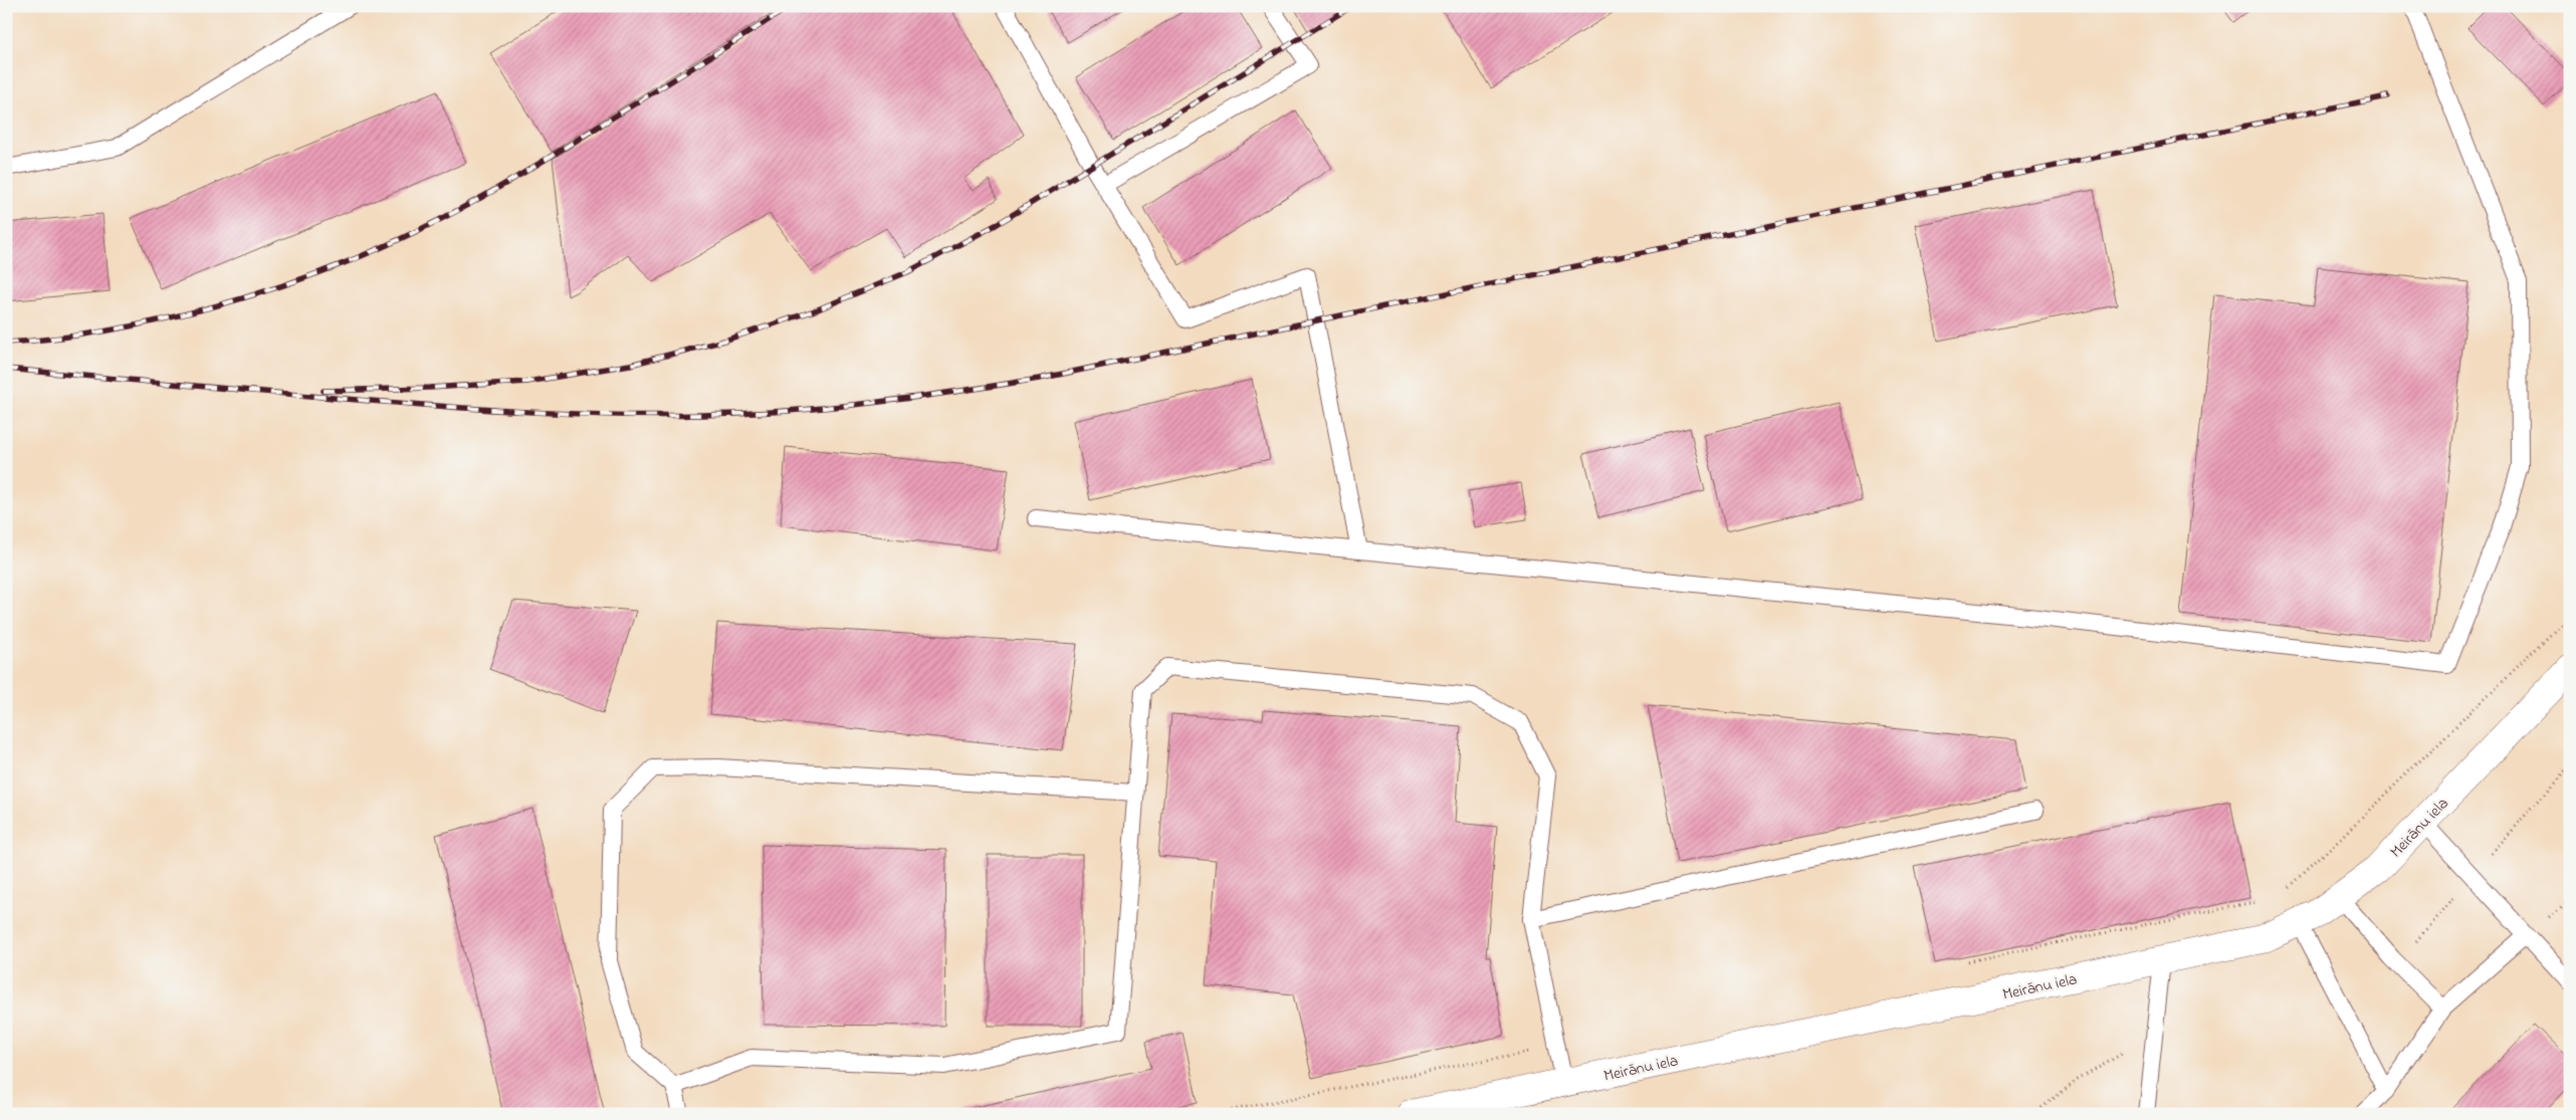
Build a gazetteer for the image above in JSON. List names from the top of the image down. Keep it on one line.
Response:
{"streets":{"street":["Meirānu iela"]}}
